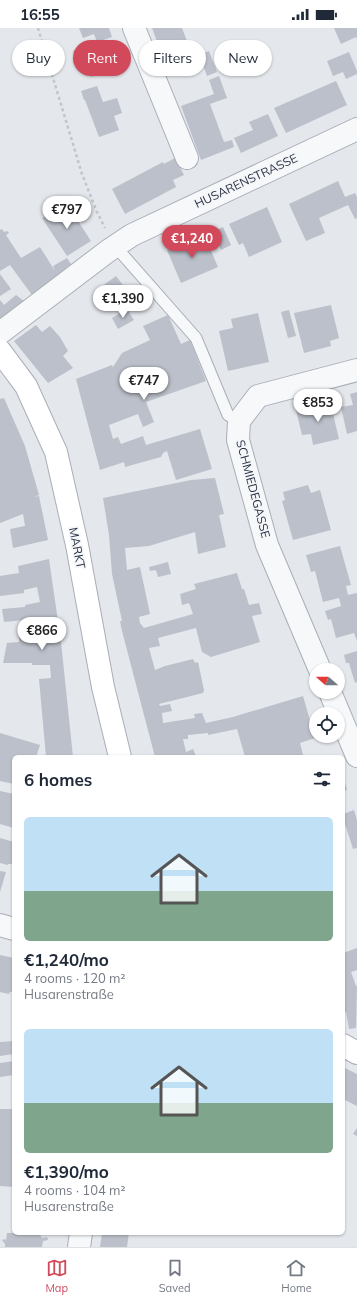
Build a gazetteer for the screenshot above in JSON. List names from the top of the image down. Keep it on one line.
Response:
{"streets":{"main road":["MARKT"],"street":["HUSARENSTRASSE","SCHMIEDEGASSE"]},"north":"left","page":{"status":"16:55","chip":["Buy","Rent","Filters","New"],"price":["€797","€1,240","€1,390","€747","€853","€866"],"heading":"6 homes","list":[{"name":"€1,240/mo","note":"4 rooms · 120 m² · Husarenstraße"},{"name":"€1,390/mo","note":"4 rooms · 104 m² · Husarenstraße"}],"tabs":["Map","Saved","Home"]}}
